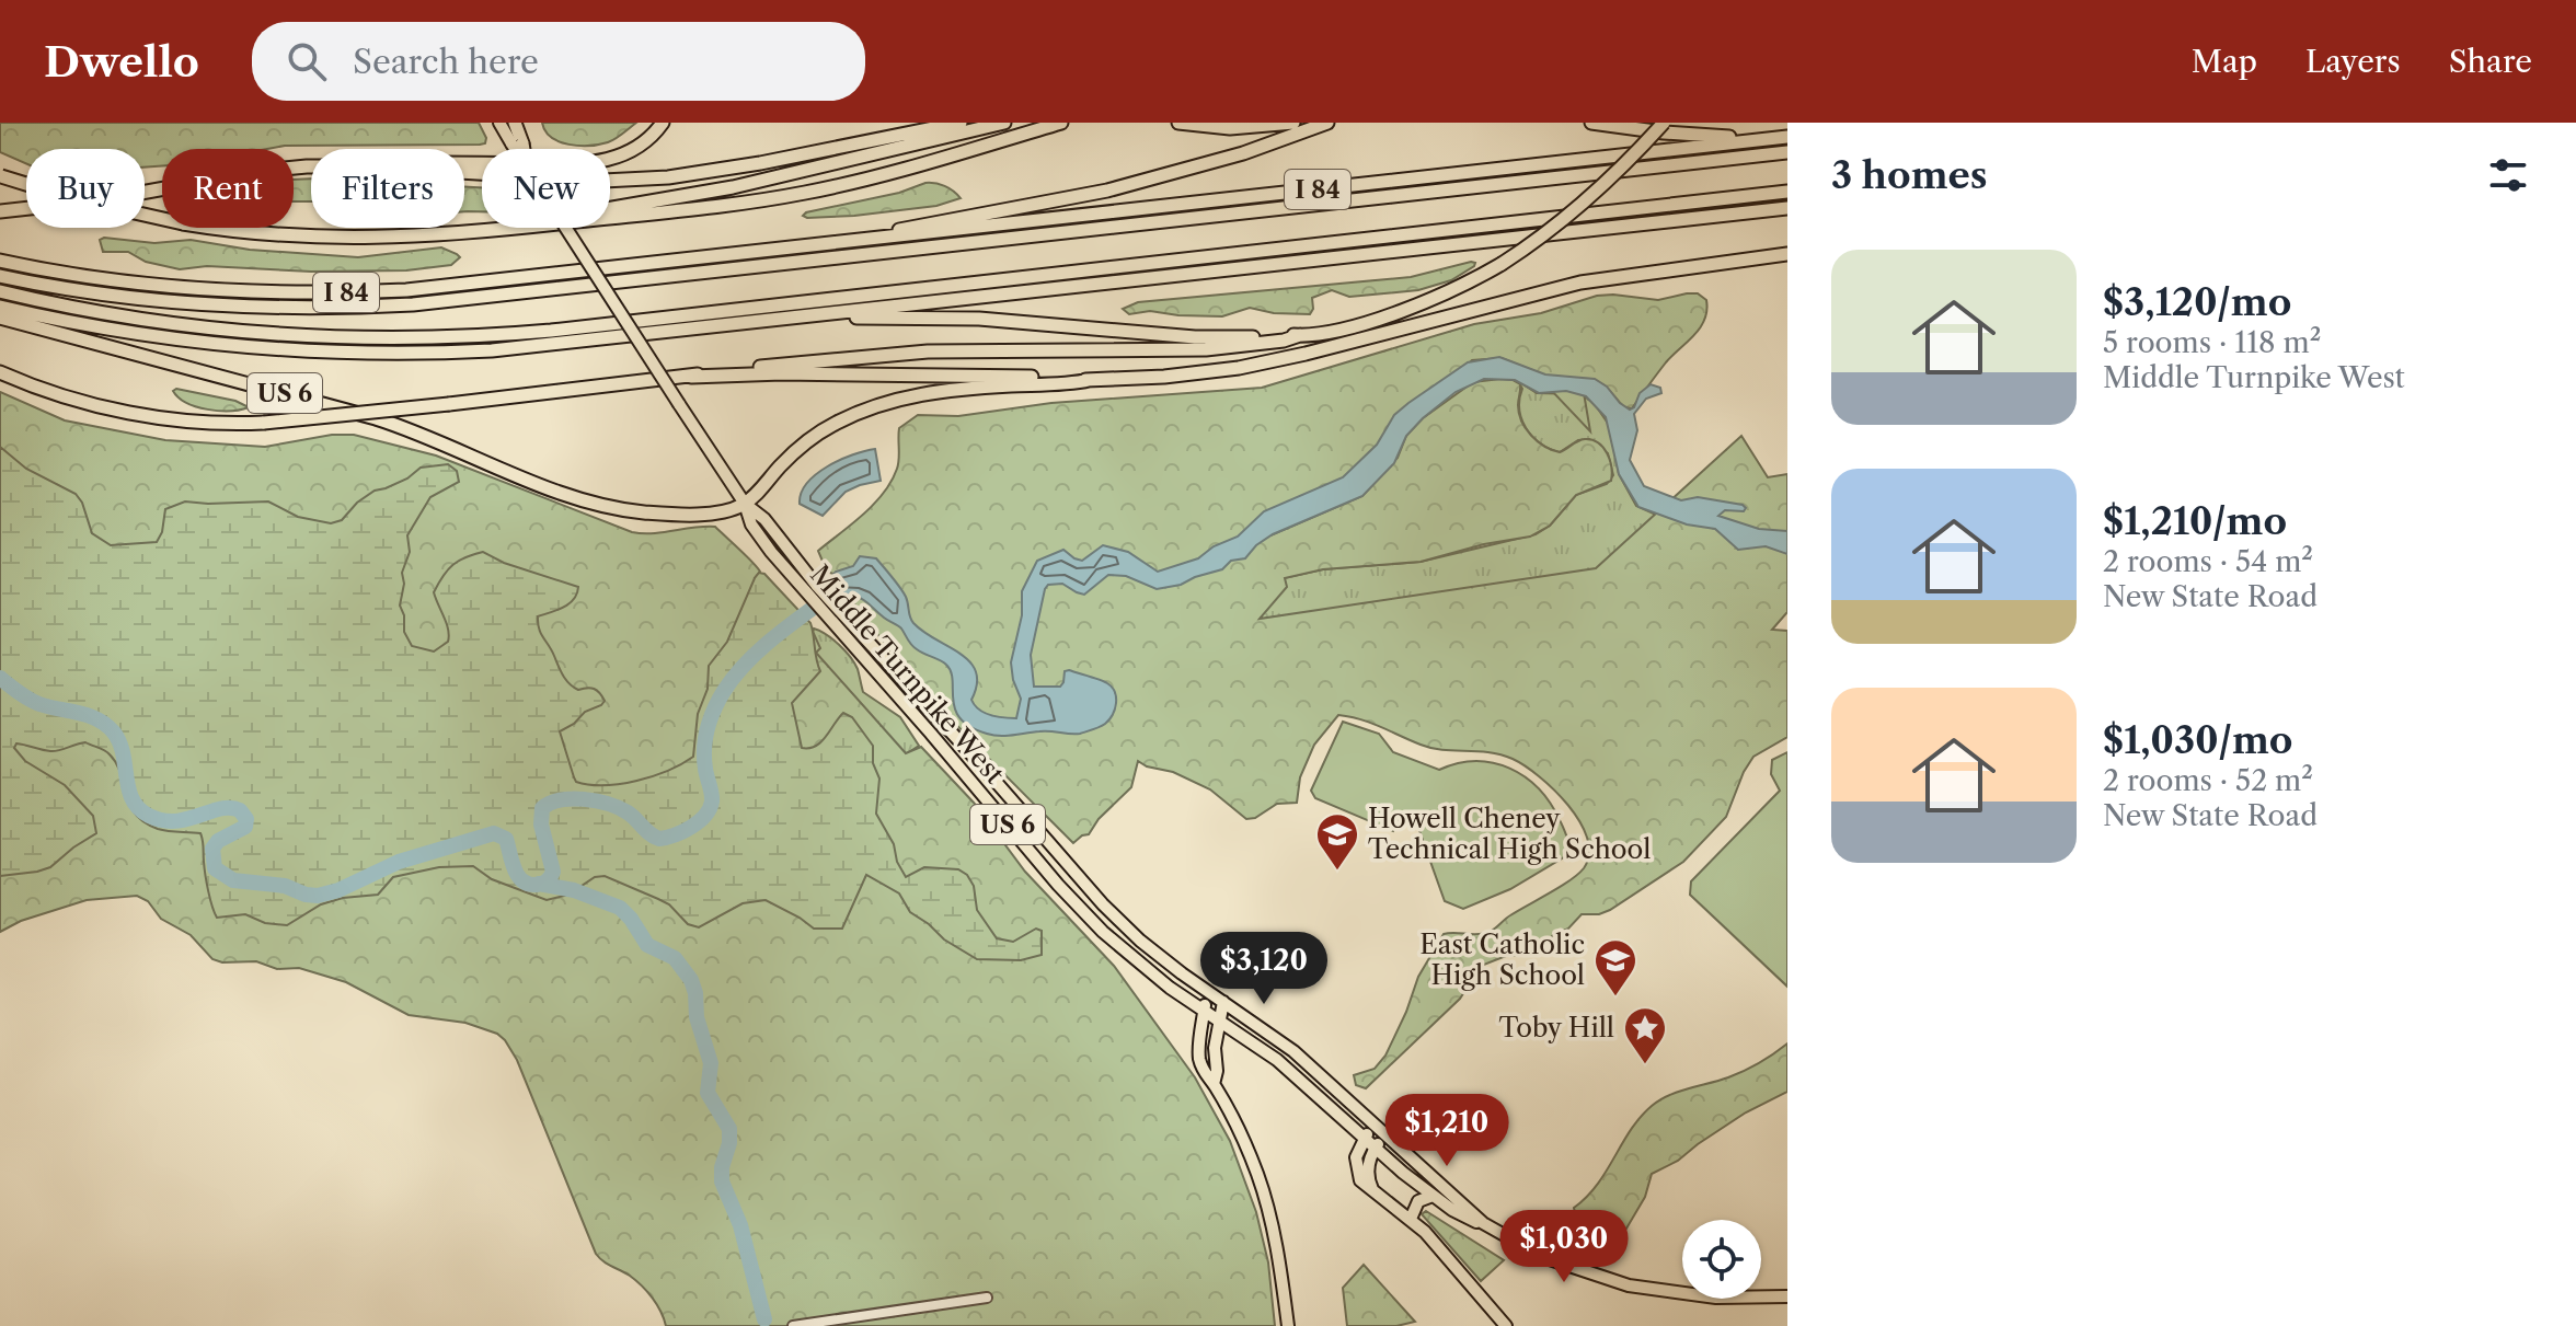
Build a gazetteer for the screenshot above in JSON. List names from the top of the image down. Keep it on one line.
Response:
{"streets":{"highway":["I 84","US 6"],"main road":["Middle Turnpike West"]},"crossings":[["US 6","Middle Turnpike West"]],"places":{"school or university":["Howell Cheney Technical High School","East Catholic High School"],"place":["Toby Hill"]},"page":{"header":"Dwello","search":"Search here","nav":["Map","Layers","Share"],"heading":"3 homes","chip":["Buy","Rent","Filters","New"],"list":[{"name":"$3,120/mo","note":"5 rooms · 118 m² · Middle Turnpike West"},{"name":"$1,210/mo","note":"2 rooms · 54 m² · New State Road"},{"name":"$1,030/mo","note":"2 rooms · 52 m² · New State Road"}],"price":["$3,120","$1,210","$1,030"]}}
